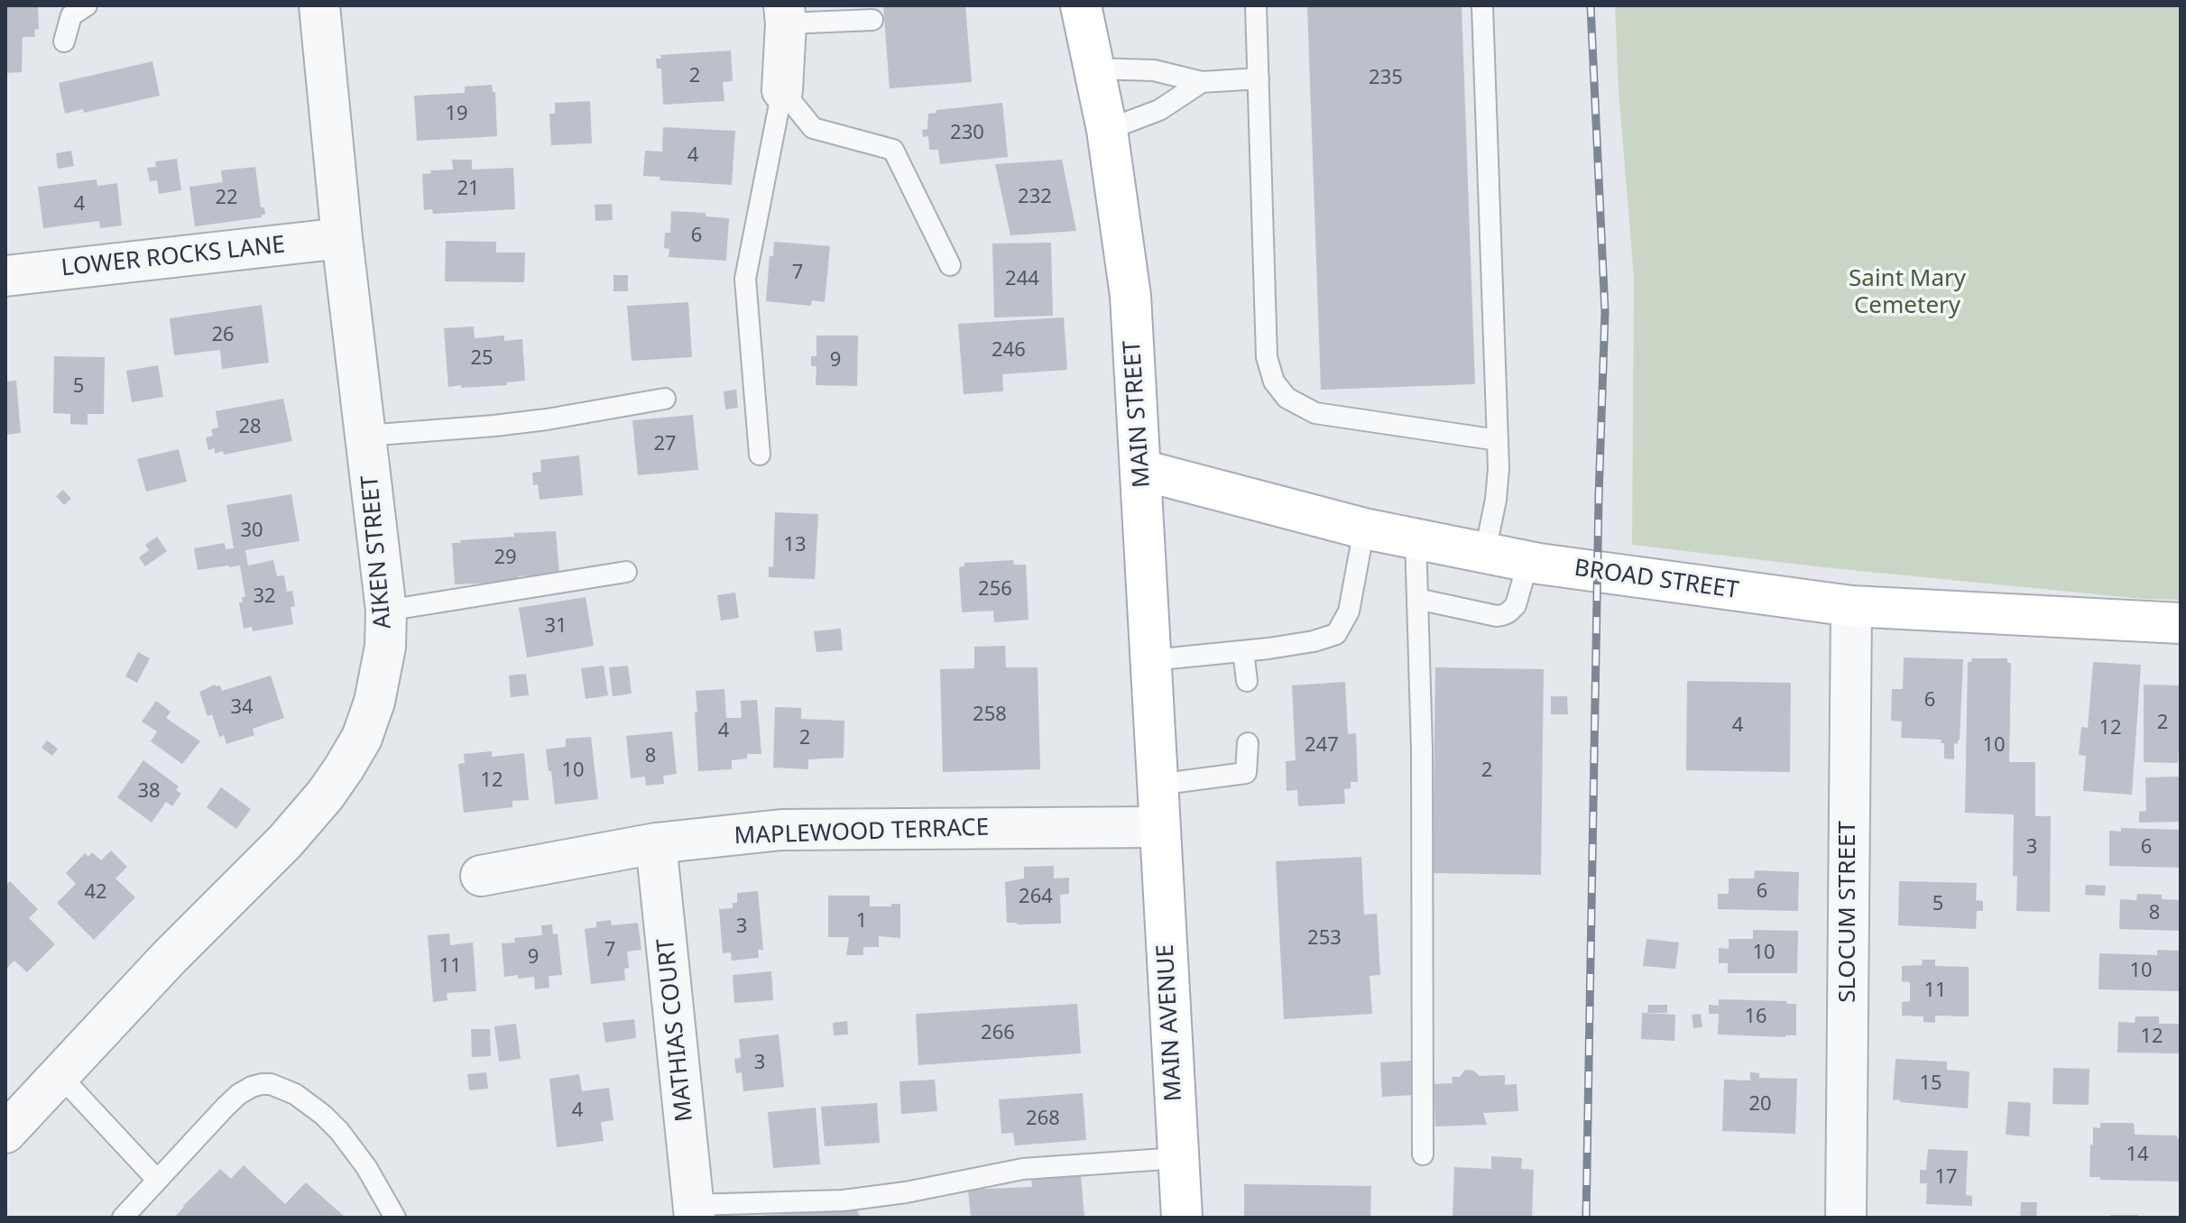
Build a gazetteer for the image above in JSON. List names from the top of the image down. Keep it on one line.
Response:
{"streets":{"main road":["MAIN STREET","BROAD STREET","MAIN AVENUE"],"street":["LOWER ROCKS LANE","AIKEN STREET","MAPLEWOOD TERRACE","SLOCUM STREET","MATHIAS COURT"]},"crossings":[["LOWER ROCKS LANE","AIKEN STREET"],["MAIN STREET","BROAD STREET"],["MAIN STREET","MAPLEWOOD TERRACE"],["MAIN STREET","MAIN AVENUE"],["BROAD STREET","SLOCUM STREET"],["MAPLEWOOD TERRACE","MAIN AVENUE"],["MAPLEWOOD TERRACE","MATHIAS COURT"]],"parks":["Saint Mary Cemetery"],"house_numbers":["2","235","19","230","4","21","232","22","4","6","7","244","26","246","25","9","5","28","27","30","13","29","256","32","31","6","34","258","2","4","12","4","2","247","10","8","10","2","12","38","3","6","6","42","264","5","8","1","3","253","7","10","9","11","10","11","16","266","12","3","15","20","4","268","14","17"]}
